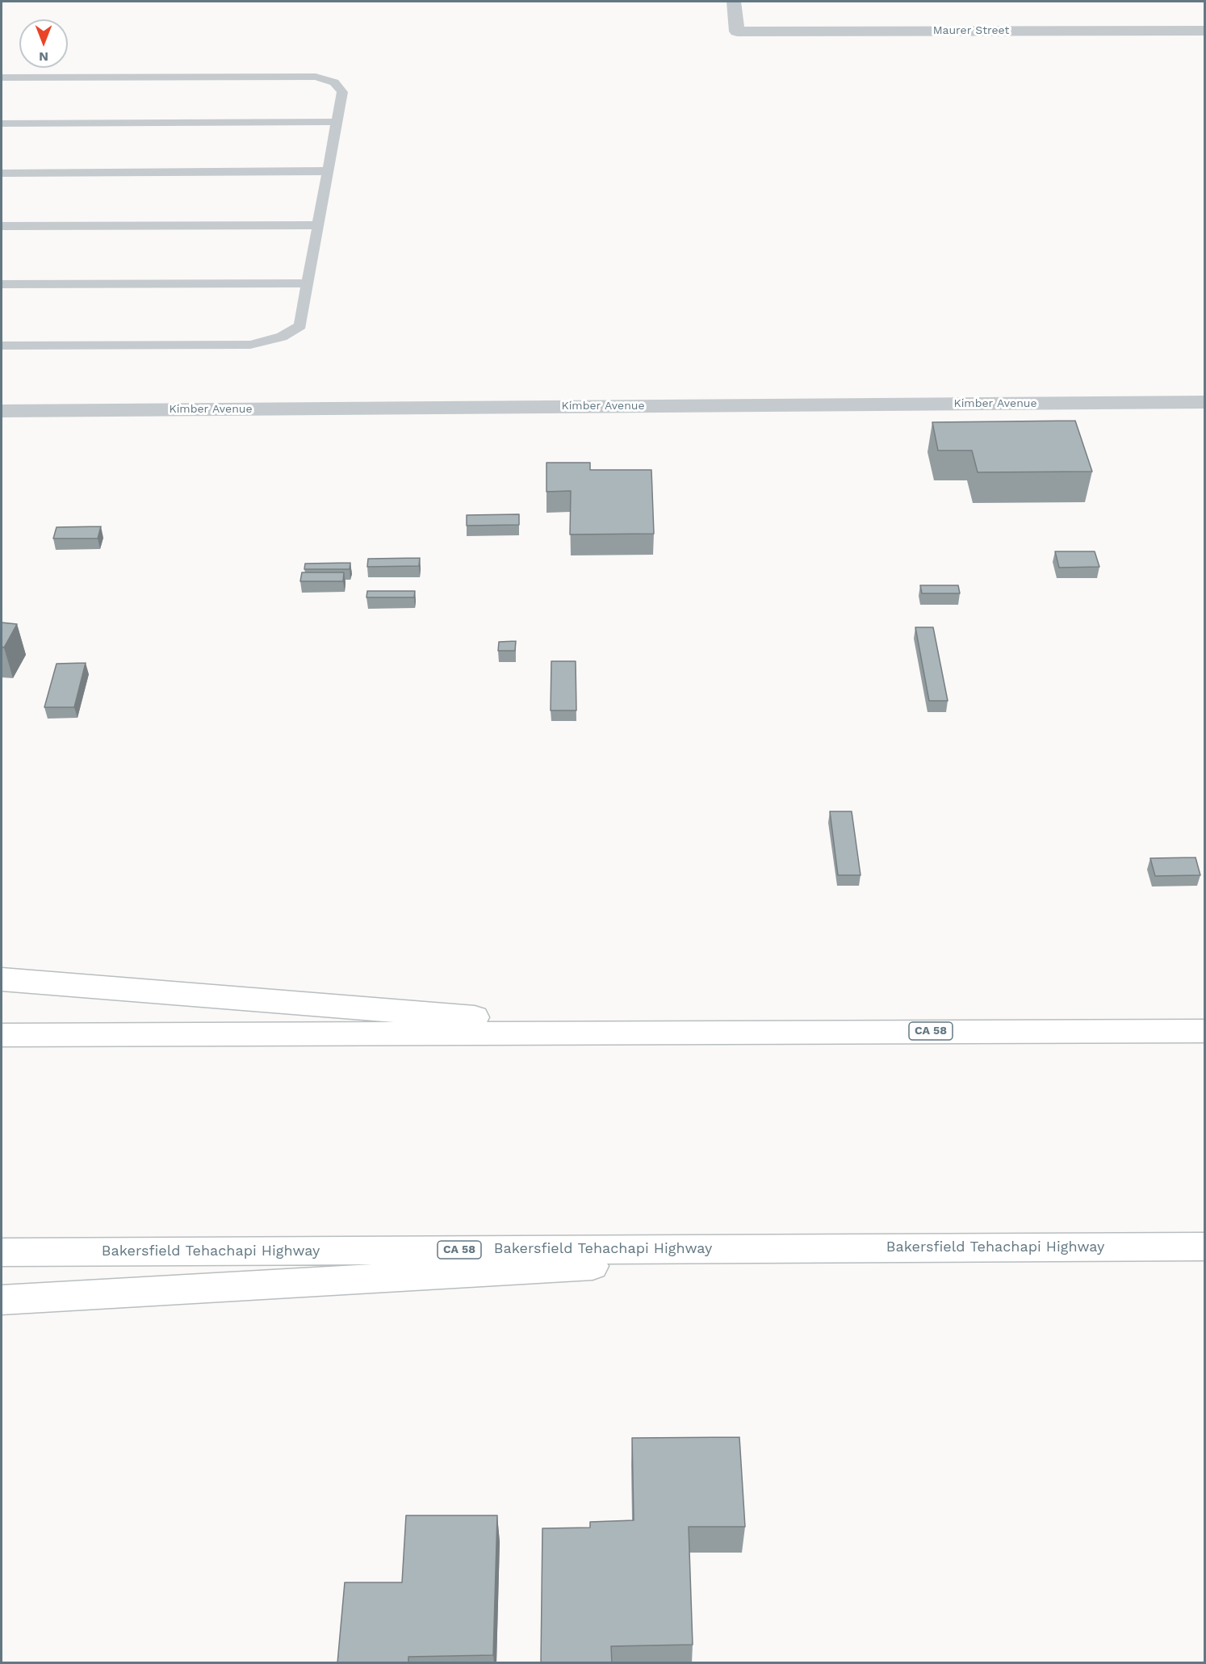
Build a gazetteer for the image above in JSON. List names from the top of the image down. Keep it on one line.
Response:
{"streets":{"highway":["CA 58","Bakersfield Tehachapi Highway"],"street":["Maurer Street","Kimber Avenue"]},"north":"bottom"}
